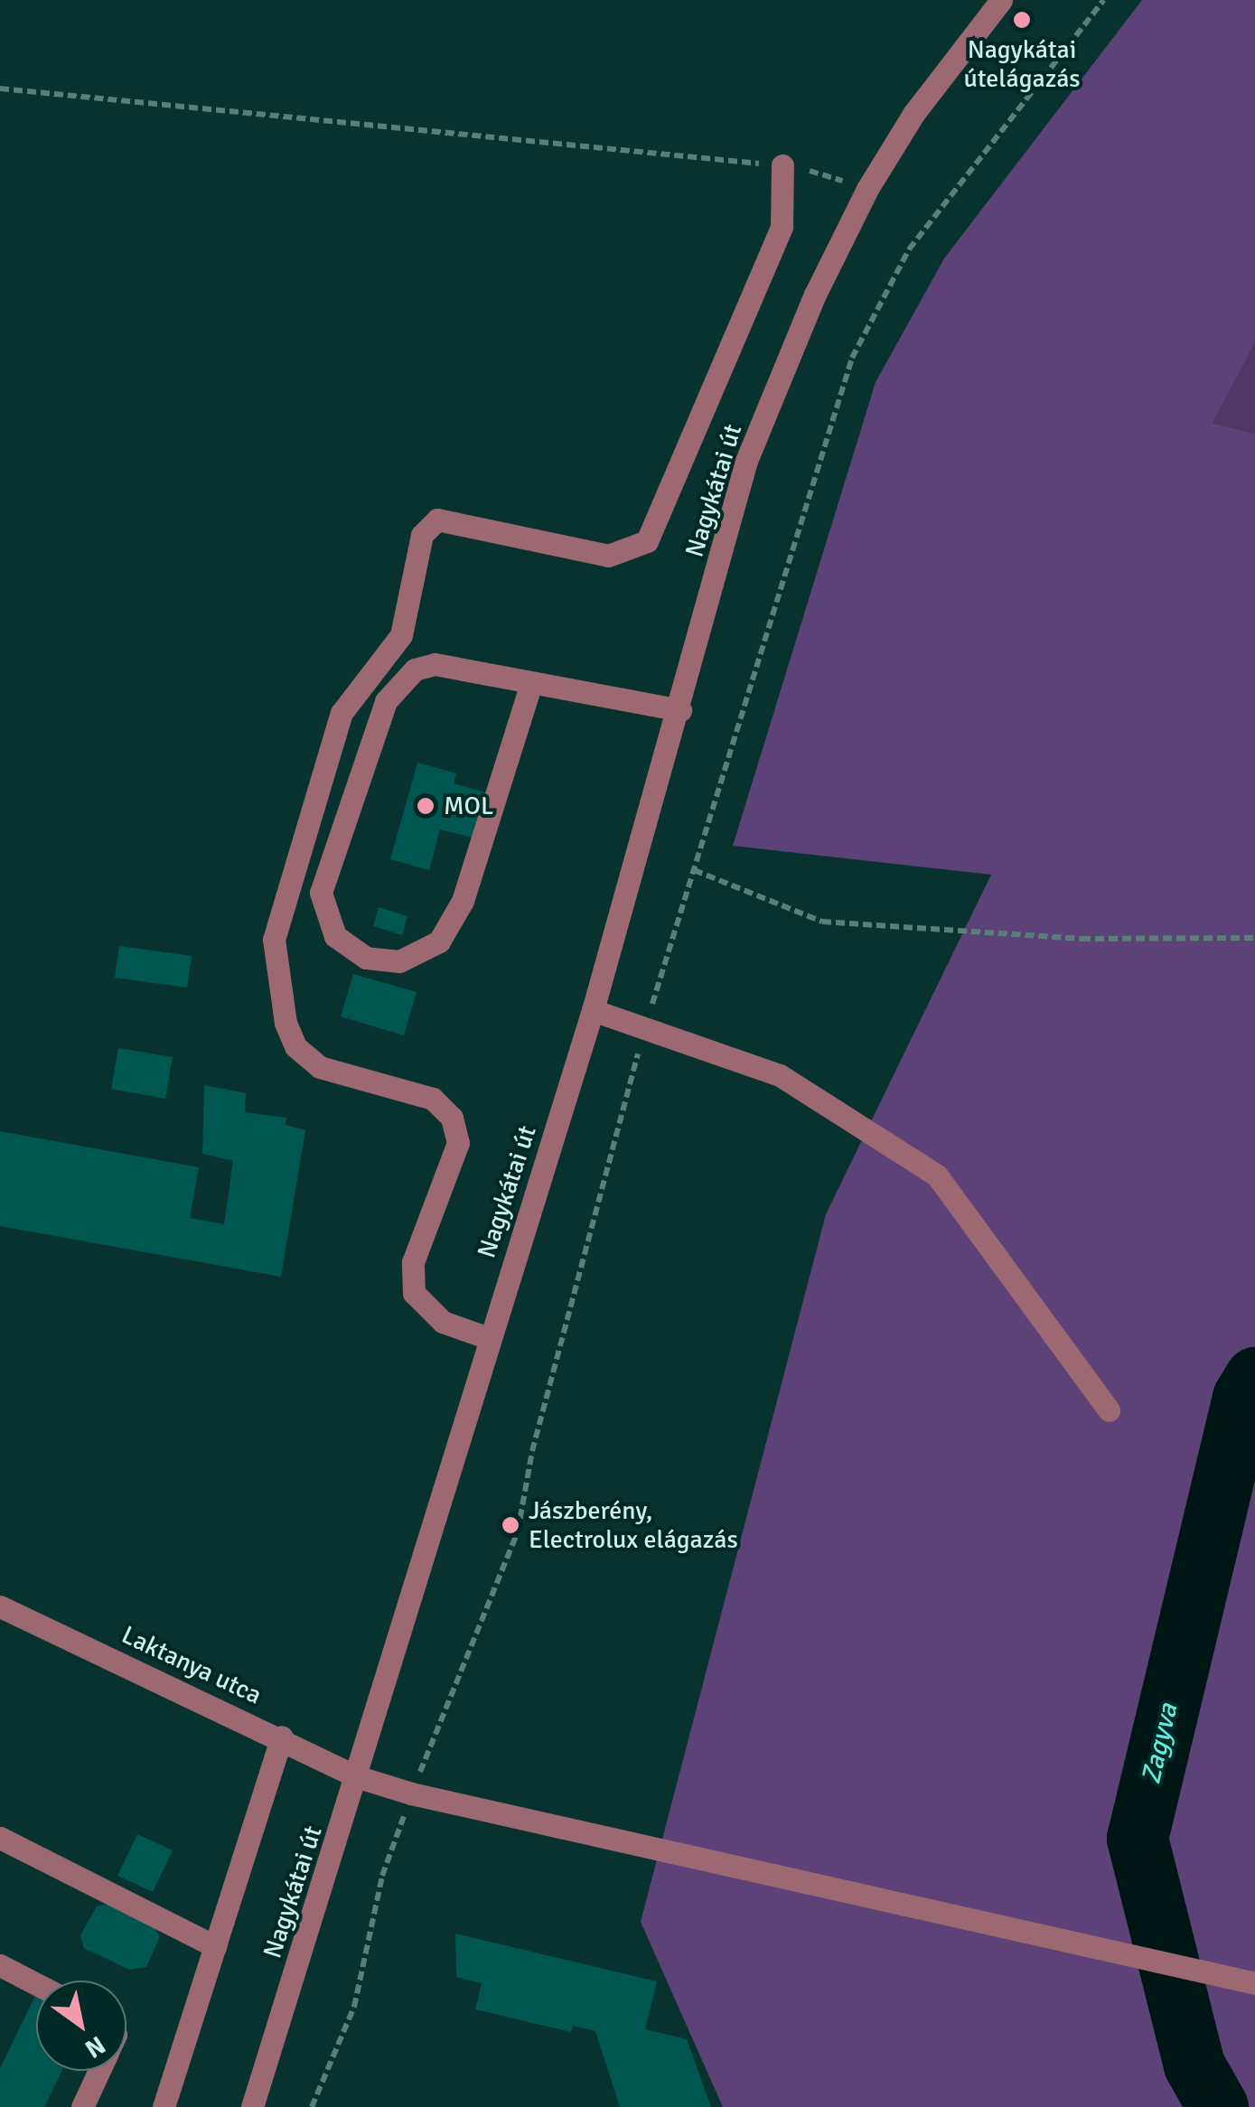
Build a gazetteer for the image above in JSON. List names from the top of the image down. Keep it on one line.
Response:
{"streets":{"street":["Nagykátai út","Laktanya utca"]},"crossings":[["Nagykátai út","Laktanya utca"]],"water":["Zagyva"],"places":["Nagykátai útelágazás","MOL","Jászberény, Electrolux elágazás"],"north":"bottom right"}
